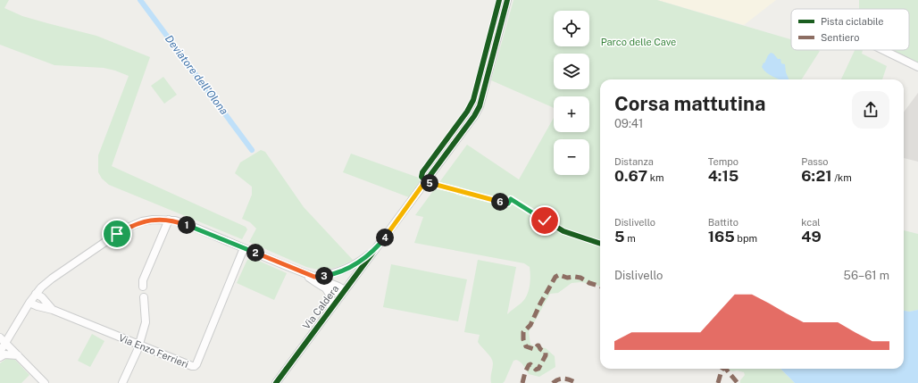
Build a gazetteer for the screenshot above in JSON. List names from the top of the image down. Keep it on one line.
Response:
{"streets":{"street":["Via Caldera","Via Enzo Ferrieri"]},"water":["Deviatore dell'Olona"],"parks":["Parco delle Cave"],"legend":["Pista ciclabile","Sentiero"],"page":{"map_buttons":["+","−"],"heading":["Corsa mattutina","09:41"],"stats":[["Distanza","0.67 km"],["Tempo","4:15"],["Passo","6:21 /km"],["Dislivello","5 m"],["Battito","165 bpm"],["kcal","49"]],"pins":["5","6","1","4","2","3"],"chart":["Dislivello","56–61 m"]}}
